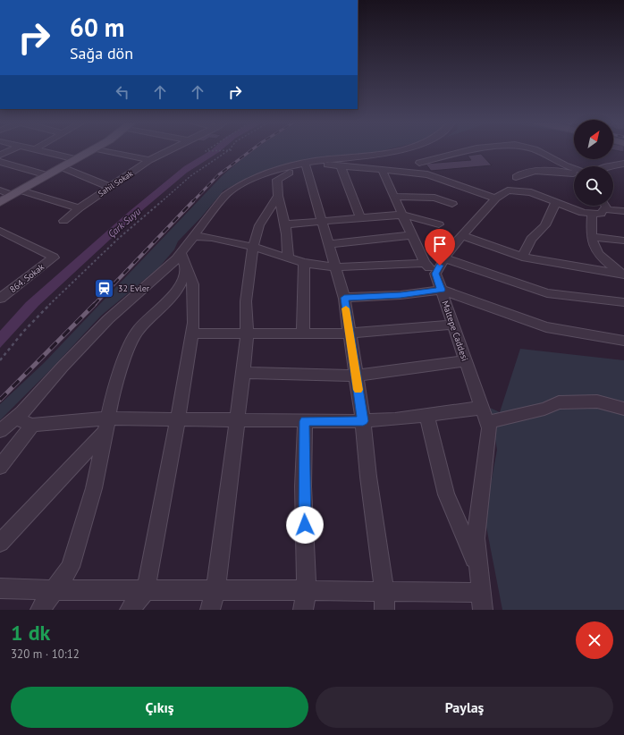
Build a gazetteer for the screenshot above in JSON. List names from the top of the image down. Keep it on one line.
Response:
{"streets":{"street":["Sahil Sokak","864. Sokak","Maltepe Caddesi"]},"water":["Çark Suyu"],"places":{"station":["32 Evler"]},"north":"top right","page":{"turn":["60 m","Sağa dön"],"heading":["1 dk","320 m · 10:12"],"buttons":["Çıkış","Paylaş"]}}
